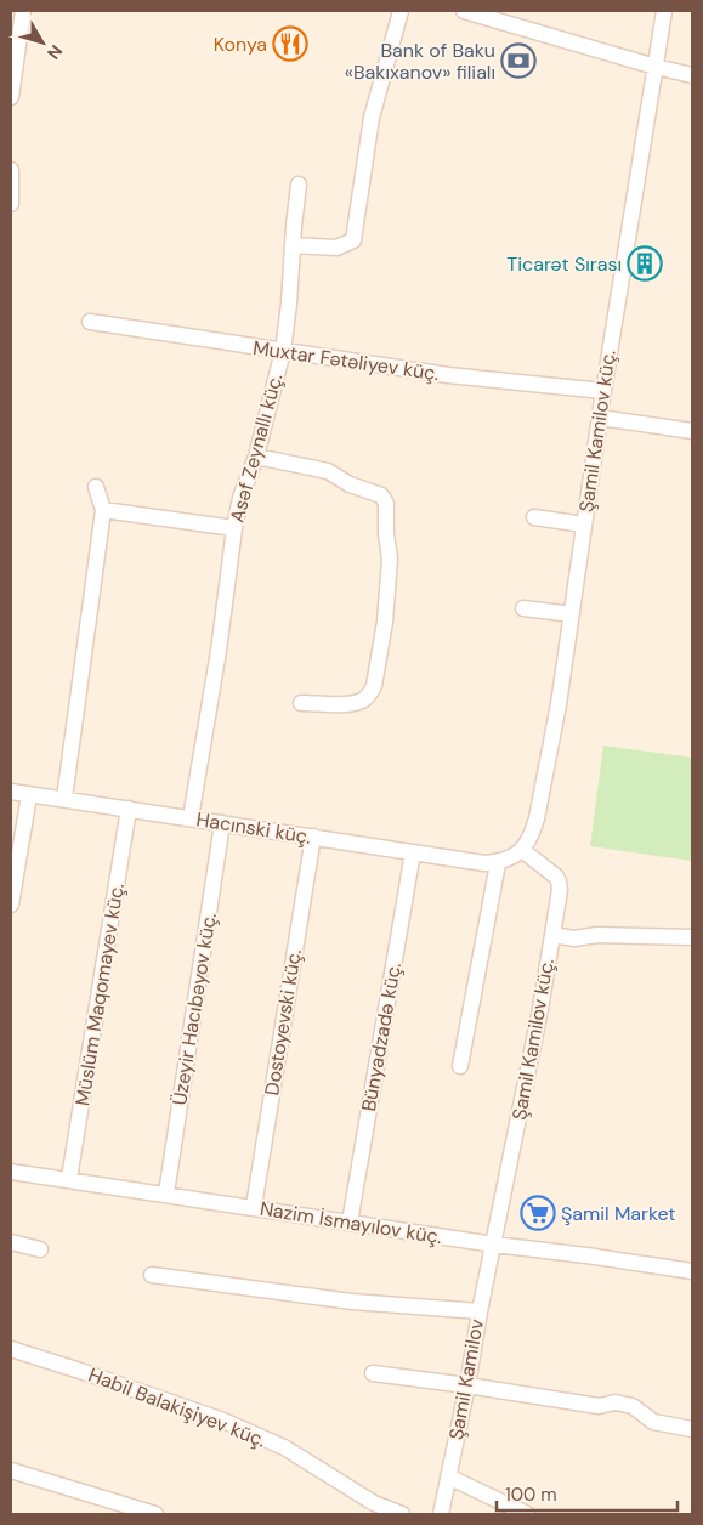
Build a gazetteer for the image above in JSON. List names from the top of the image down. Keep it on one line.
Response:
{"streets":{"street":["Muxtar Fətəliyev küç.","Şamil Kamilov küç.","Asəf Zeynallı küç.","Hacınski küç.","Müslüm Maqomayev küç.","Üzeyir Hacıbəyov küç.","Dostoyevski küç.","Bünyadzadə küç.","Nazim İsmayılov küç.","Şamil Kamilov","Habil Balakişiyev küç."]},"crossings":[["Muxtar Fətəliyev küç.","Şamil Kamilov küç."],["Muxtar Fətəliyev küç.","Asəf Zeynallı küç."],["Şamil Kamilov küç.","Nazim İsmayılov küç."],["Şamil Kamilov küç.","Şamil Kamilov"],["Asəf Zeynallı küç.","Hacınski küç."],["Hacınski küç.","Müslüm Maqomayev küç."],["Hacınski küç.","Üzeyir Hacıbəyov küç."],["Hacınski küç.","Dostoyevski küç."],["Hacınski küç.","Bünyadzadə küç."],["Müslüm Maqomayev küç.","Nazim İsmayılov küç."],["Üzeyir Hacıbəyov küç.","Nazim İsmayılov küç."],["Dostoyevski küç.","Nazim İsmayılov küç."],["Bünyadzadə küç.","Nazim İsmayılov küç."],["Nazim İsmayılov küç.","Şamil Kamilov"]],"places":{"restaurant":["Konya"],"bank":["Bank of Baku «Bakıxanov» filialı"],"building":["Ticarət Sırası"],"supermarket":["Şamil Market"]},"scale_bar":"100 m","north":"bottom right"}
